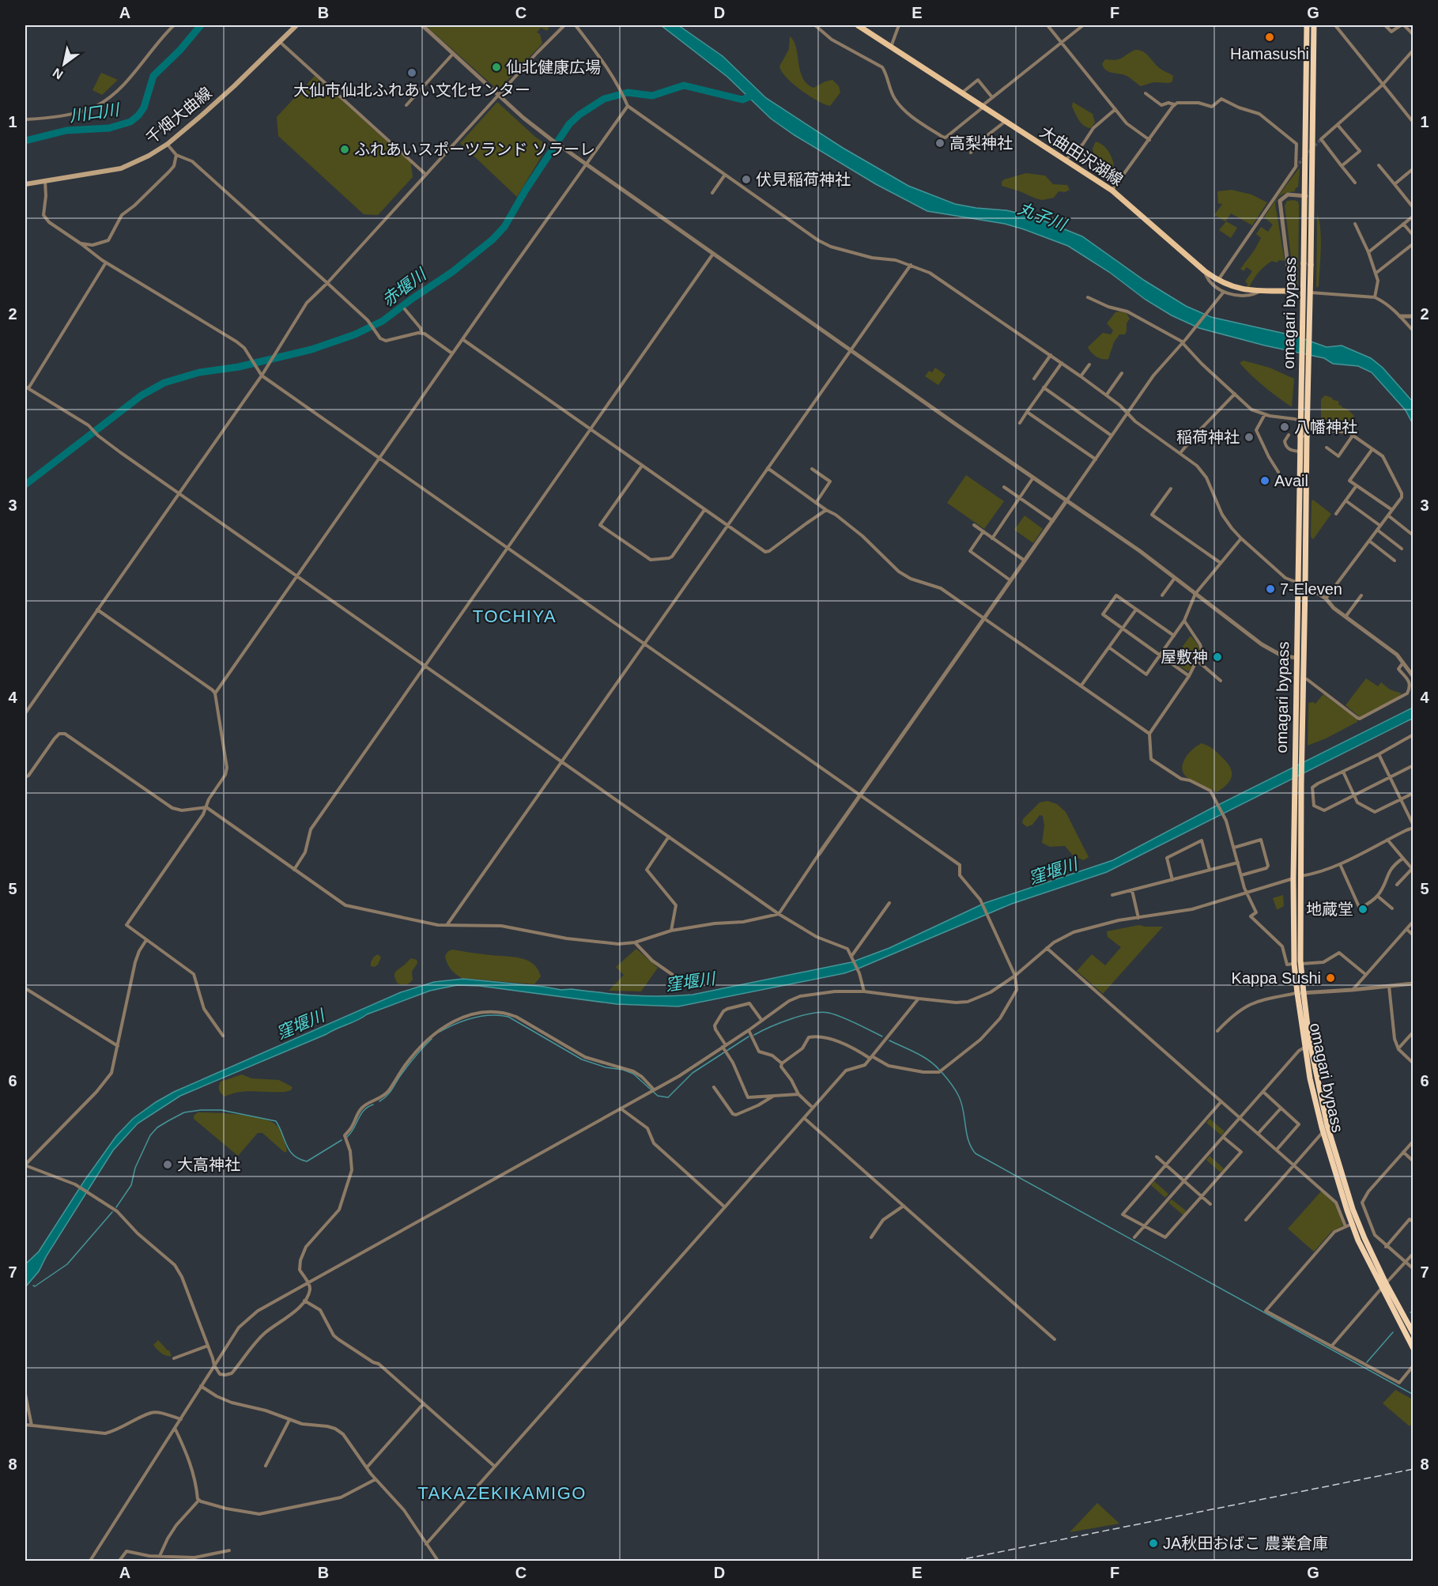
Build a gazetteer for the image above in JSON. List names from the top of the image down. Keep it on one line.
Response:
{"streets":{"highway":["omagari bypass"],"main road":["千畑大曲線","大曲田沢湖線"]},"districts":["TOCHIYA","TAKAZEKIKAMIGO"],"water":["川口川","丸子川","赤堰川","窪堰川"],"places":["Hamasushi","仙北健康広場","大仙市仙北ふれあい文化センター","高梨神社","ふれあいスポーツランド ソラーレ","伏見稲荷神社","八幡神社","稲荷神社","Avail","7-Eleven","屋敷神","地蔵堂","Kappa Sushi","大高神社","JA秋田おばこ 農業倉庫"],"north":"bottom left","grid":{"columns":["A","B","C","D","E","F","G"],"rows":["1","2","3","4","5","6","7","8"]}}
